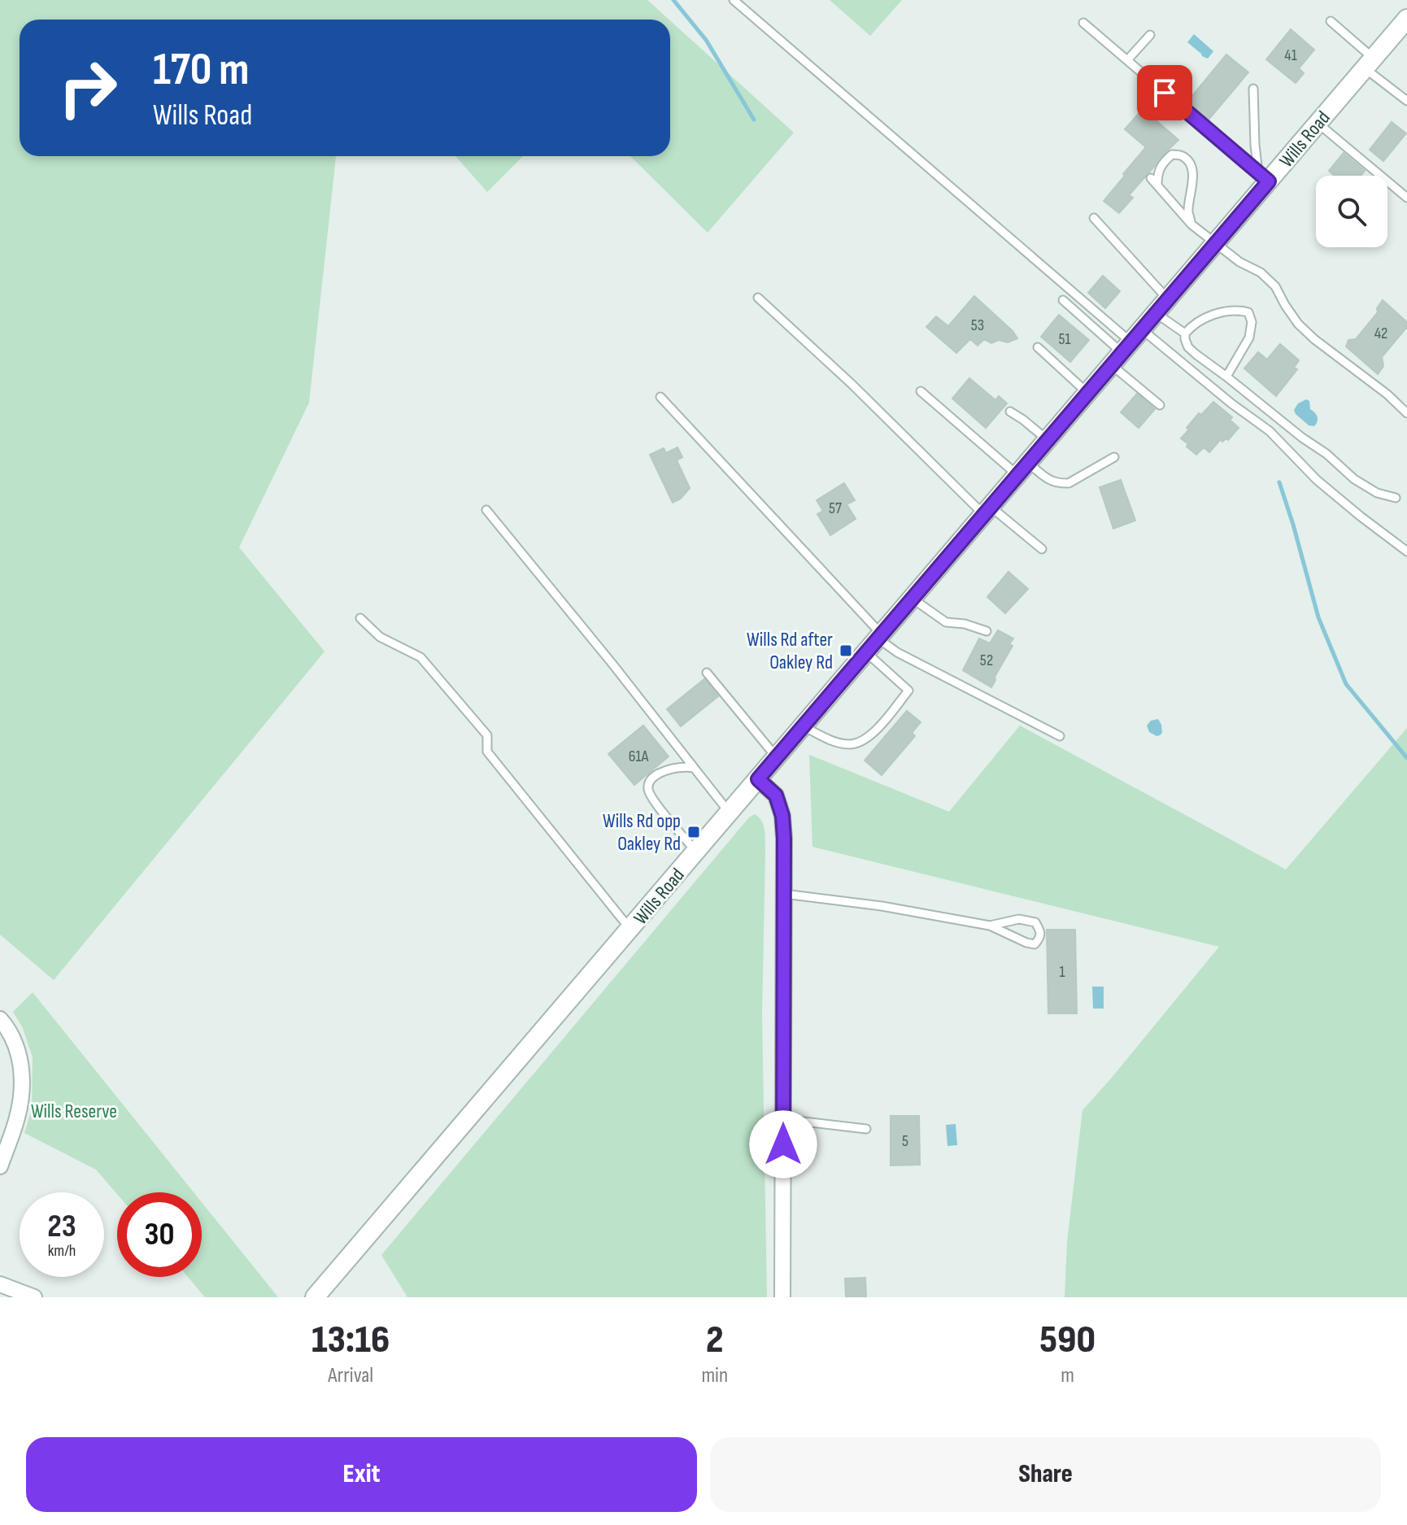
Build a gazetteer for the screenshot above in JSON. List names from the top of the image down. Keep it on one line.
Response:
{"streets":{"street":["Wills Road"]},"parks":["Wills Reserve"],"places":{"transit":["Wills Rd after Oakley Rd","Wills Rd opp Oakley Rd"]},"house_numbers":["41","53","42","51","57","52","61A","1","5"],"page":{"turn":["170 m","Wills Road"],"speed":"23 km/h","limit":"30","eta":["13:16","Arrival","2","min","590","m"],"buttons":["Exit","Share"]}}
